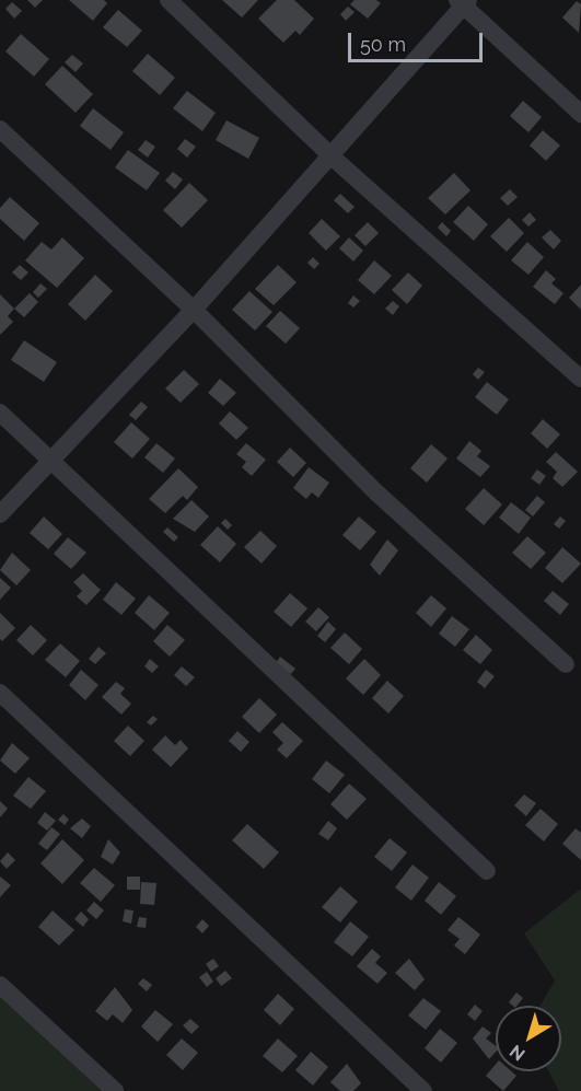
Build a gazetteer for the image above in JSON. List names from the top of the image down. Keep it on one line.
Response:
{"scale_bar":"50 m","north":"bottom left"}
